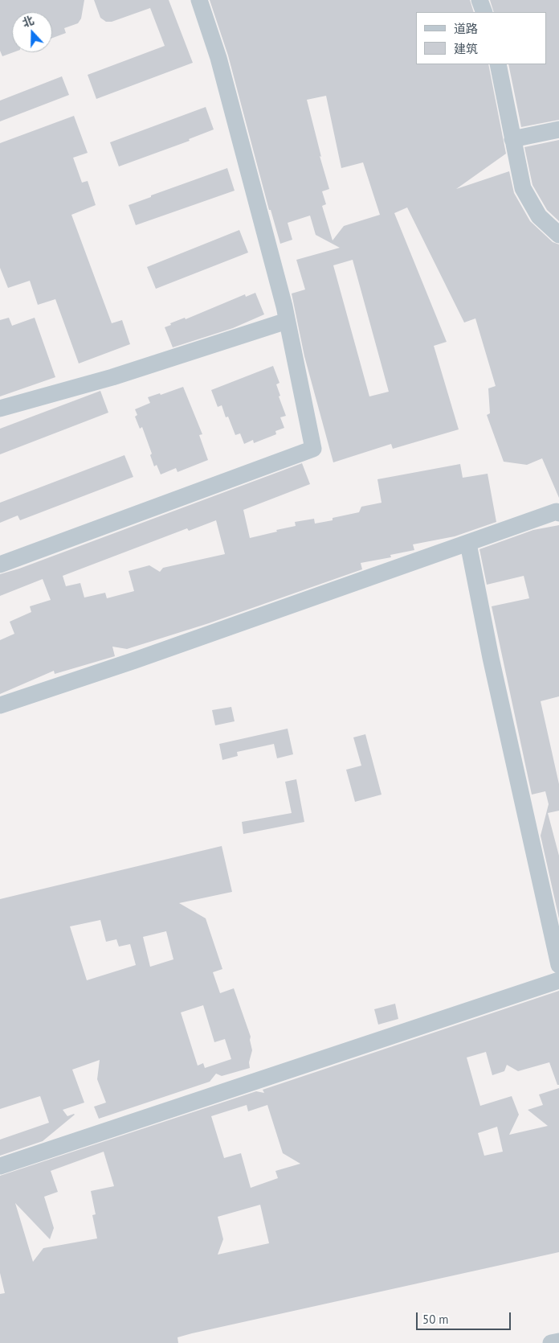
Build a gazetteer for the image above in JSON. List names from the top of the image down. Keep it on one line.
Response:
{"legend":["道路","建筑"],"scale_bar":"50 m","north":"top"}
